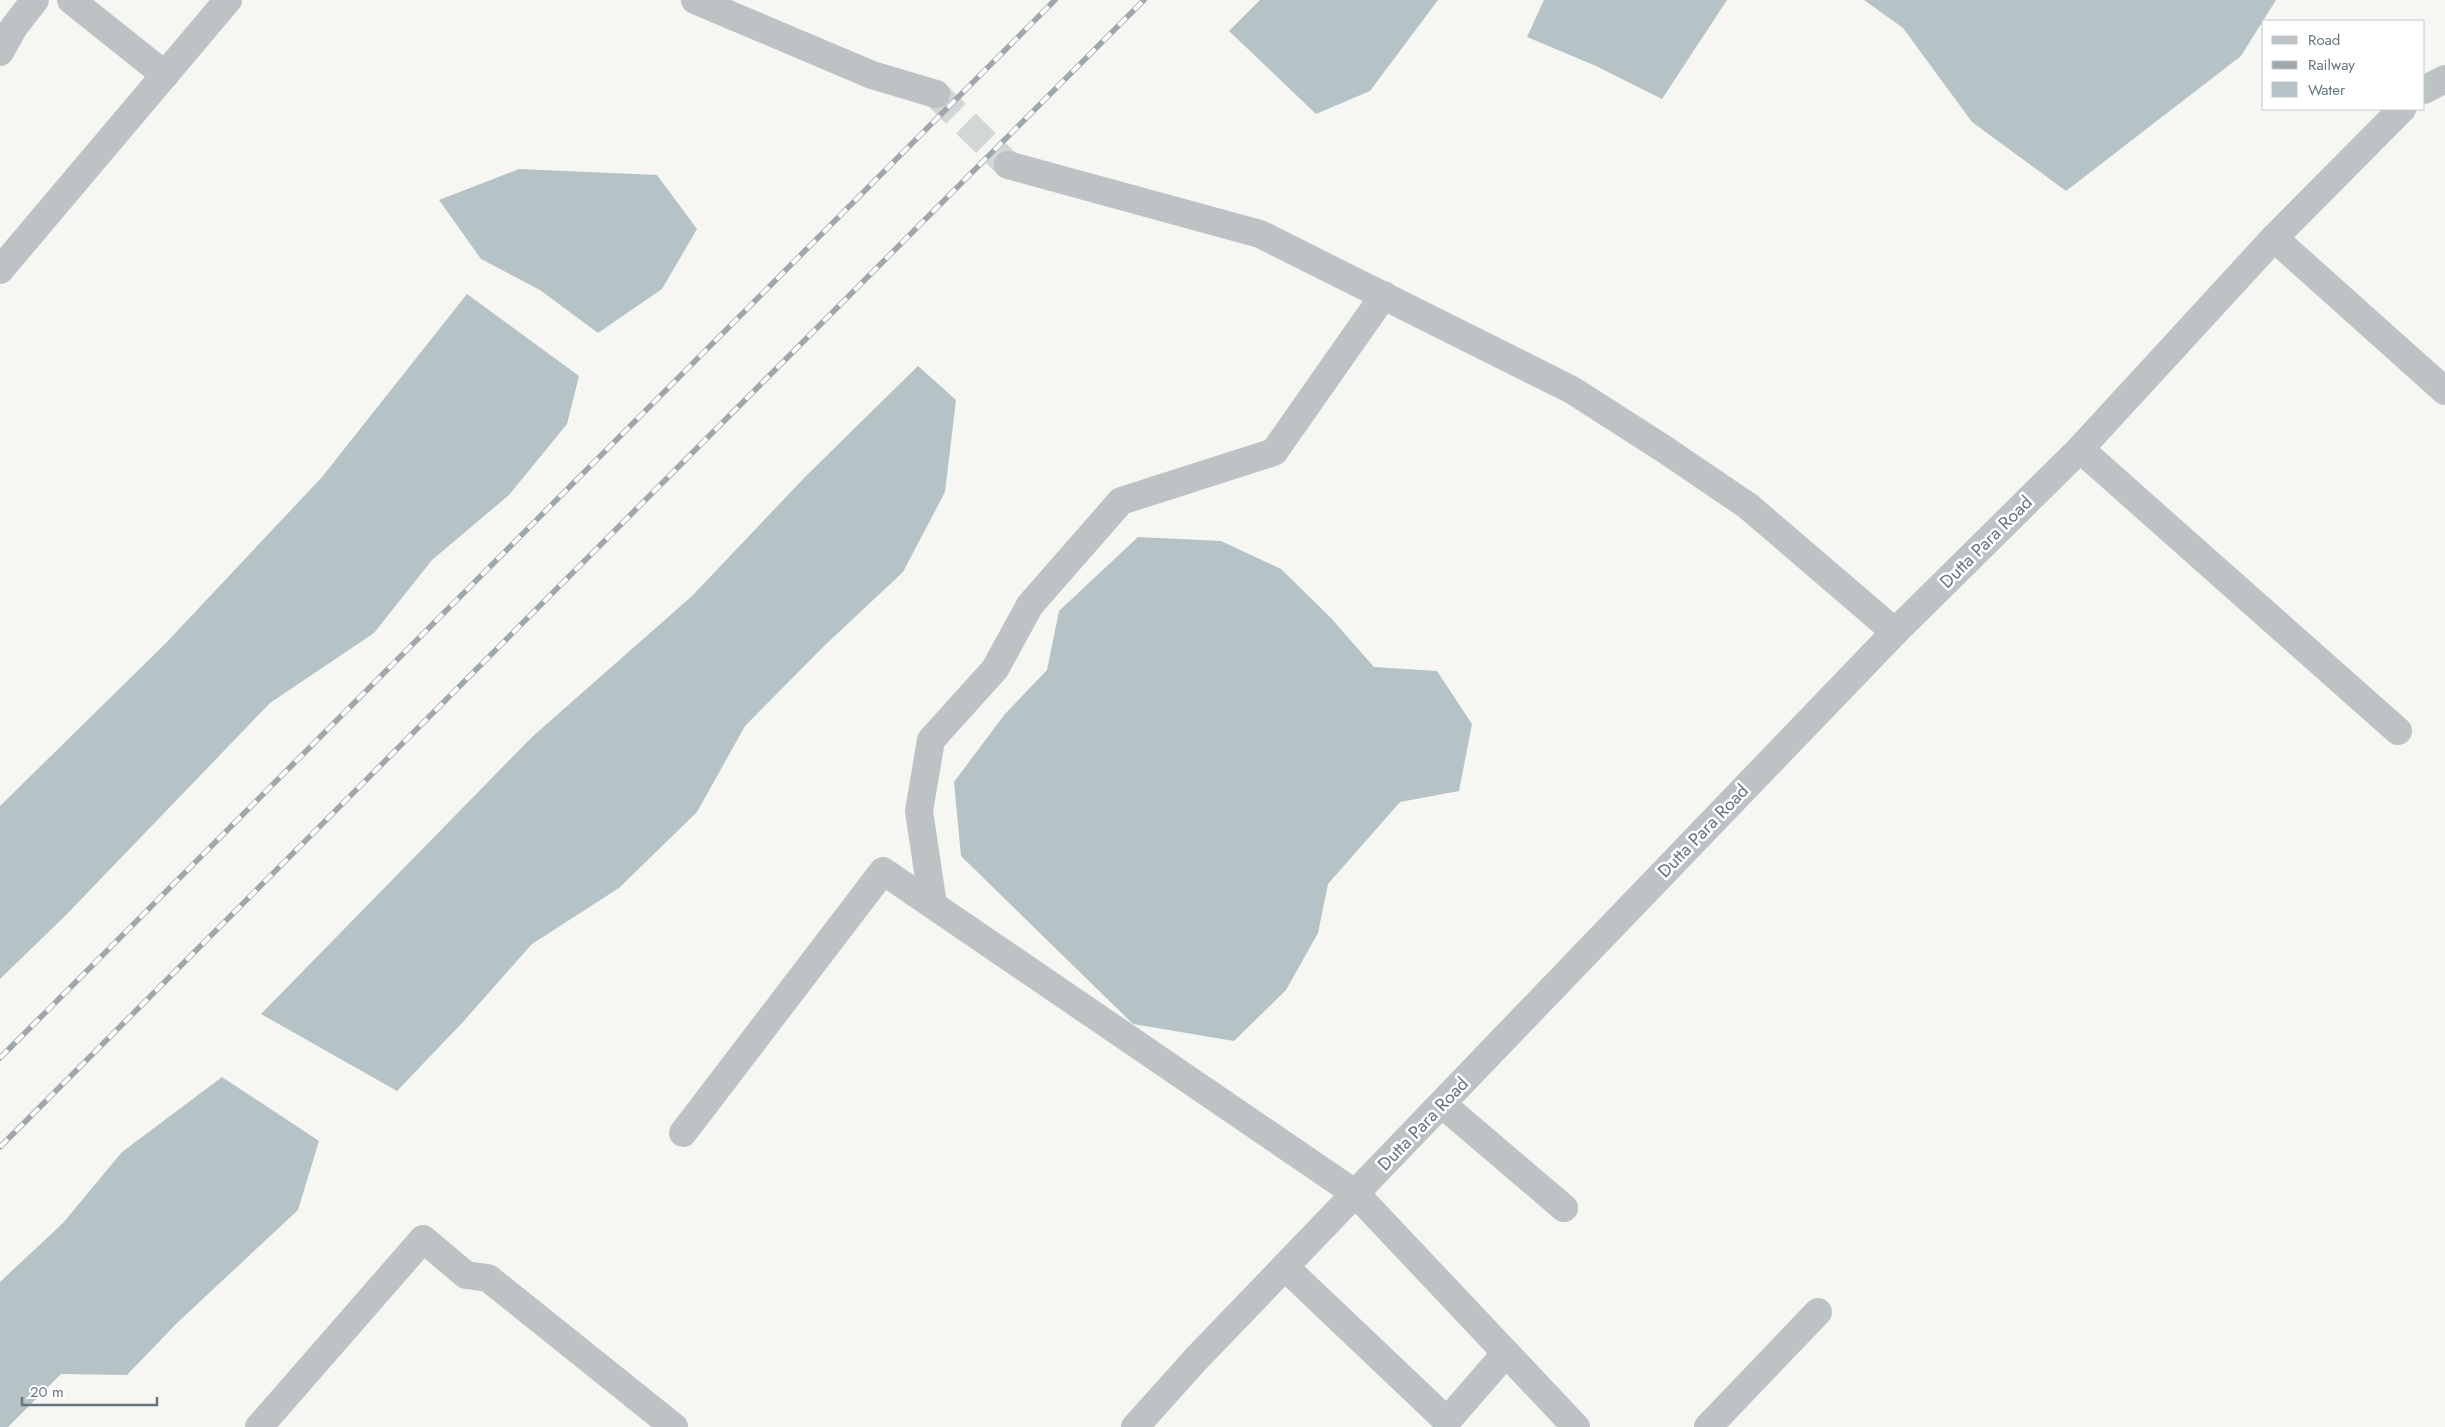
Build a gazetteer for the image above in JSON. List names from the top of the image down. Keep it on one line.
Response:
{"streets":{"street":["Dutta Para Road"]},"legend":["Road","Railway","Water"],"scale_bar":"20 m"}
